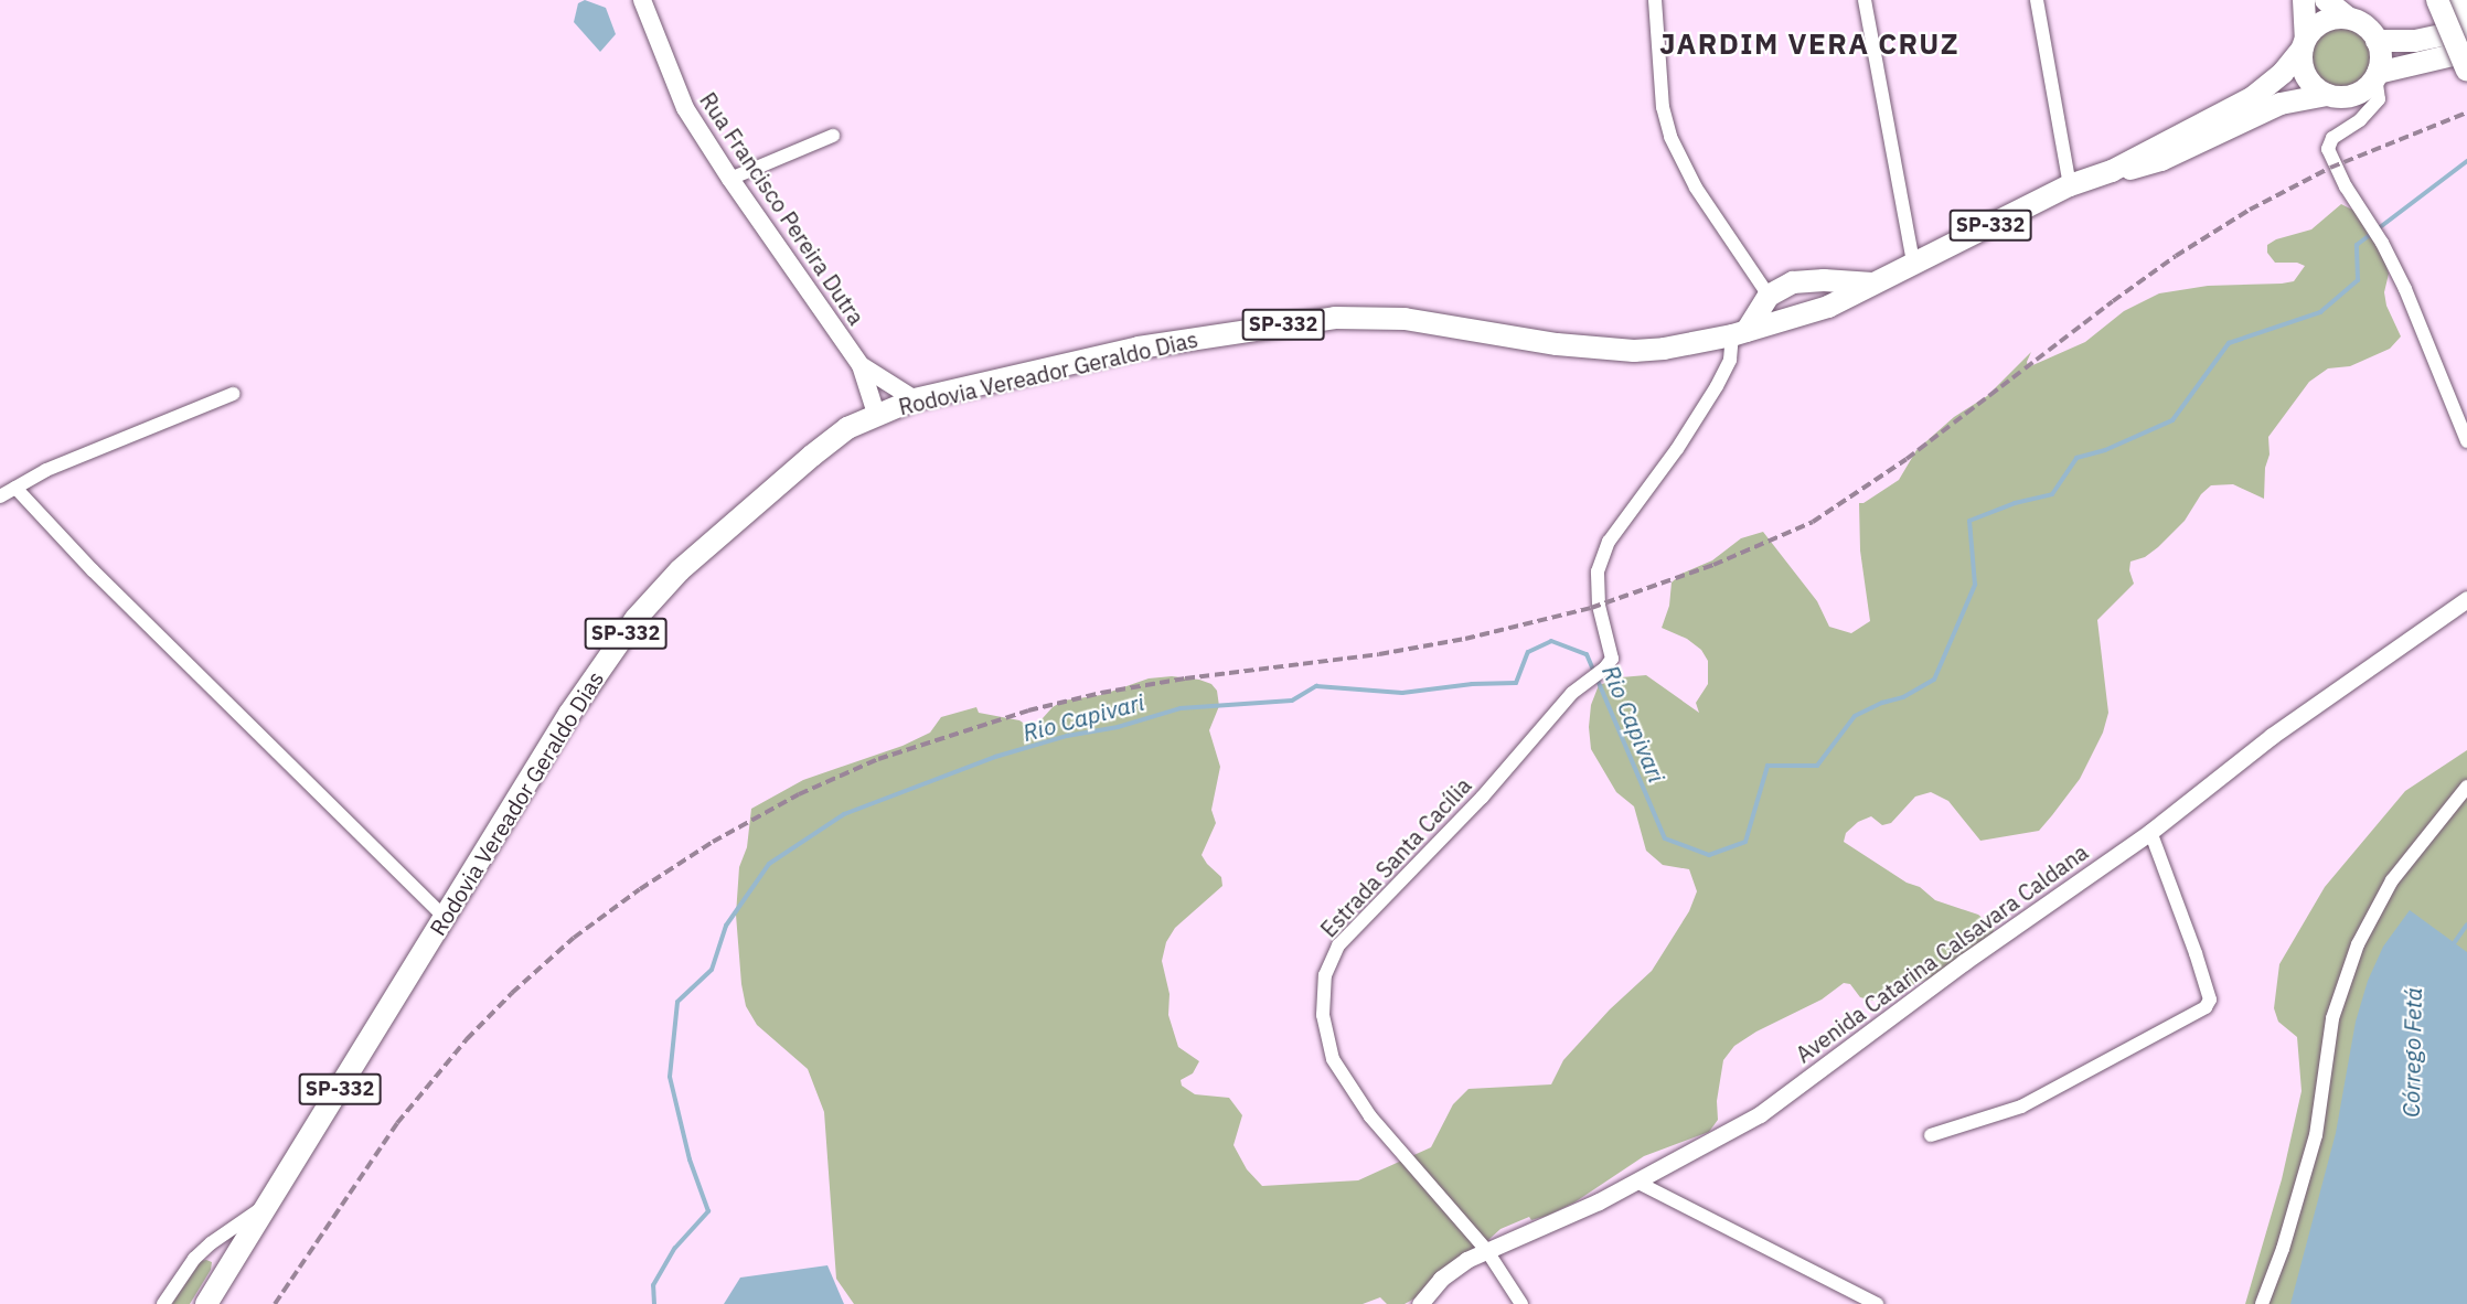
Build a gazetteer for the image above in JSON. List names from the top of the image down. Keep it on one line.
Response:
{"streets":{"main road":["Rua Francisco Pereira Dutra","SP-332","Rodovia Vereador Geraldo Dias"],"street":["Estrada Santa Cacília","Avenida Catarina Calsavara Caldana"]},"crossings":[["Rua Francisco Pereira Dutra","Rodovia Vereador Geraldo Dias"],["SP-332","Rodovia Vereador Geraldo Dias"],["Rodovia Vereador Geraldo Dias","Estrada Santa Cacília"],["Estrada Santa Cacília","Avenida Catarina Calsavara Caldana"]],"districts":["JARDIM VERA CRUZ"],"water":["Rio Capivari","Córrego Fetá"]}
